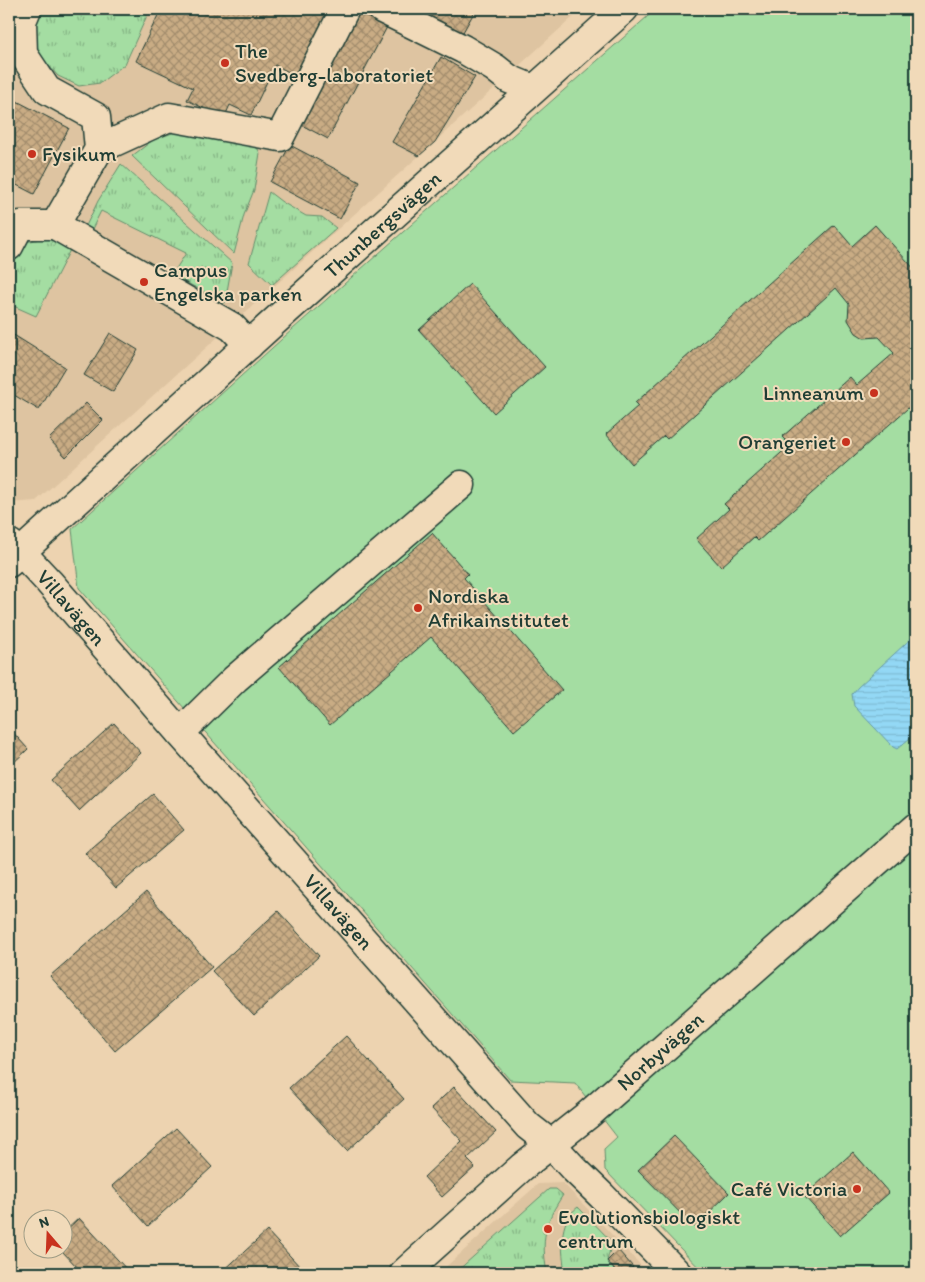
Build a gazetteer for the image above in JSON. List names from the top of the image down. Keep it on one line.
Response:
{"streets":{"street":["Thunbergsvägen","Villavägen","Norbyvägen"]},"crossings":[["Thunbergsvägen","Villavägen"],["Villavägen","Norbyvägen"]],"places":["The Svedberg-laboratoriet","Fysikum","Campus Engelska parken","Linneanum","Orangeriet","Nordiska Afrikainstitutet","Café Victoria","Evolutionsbiologiskt centrum"],"north":"top"}
